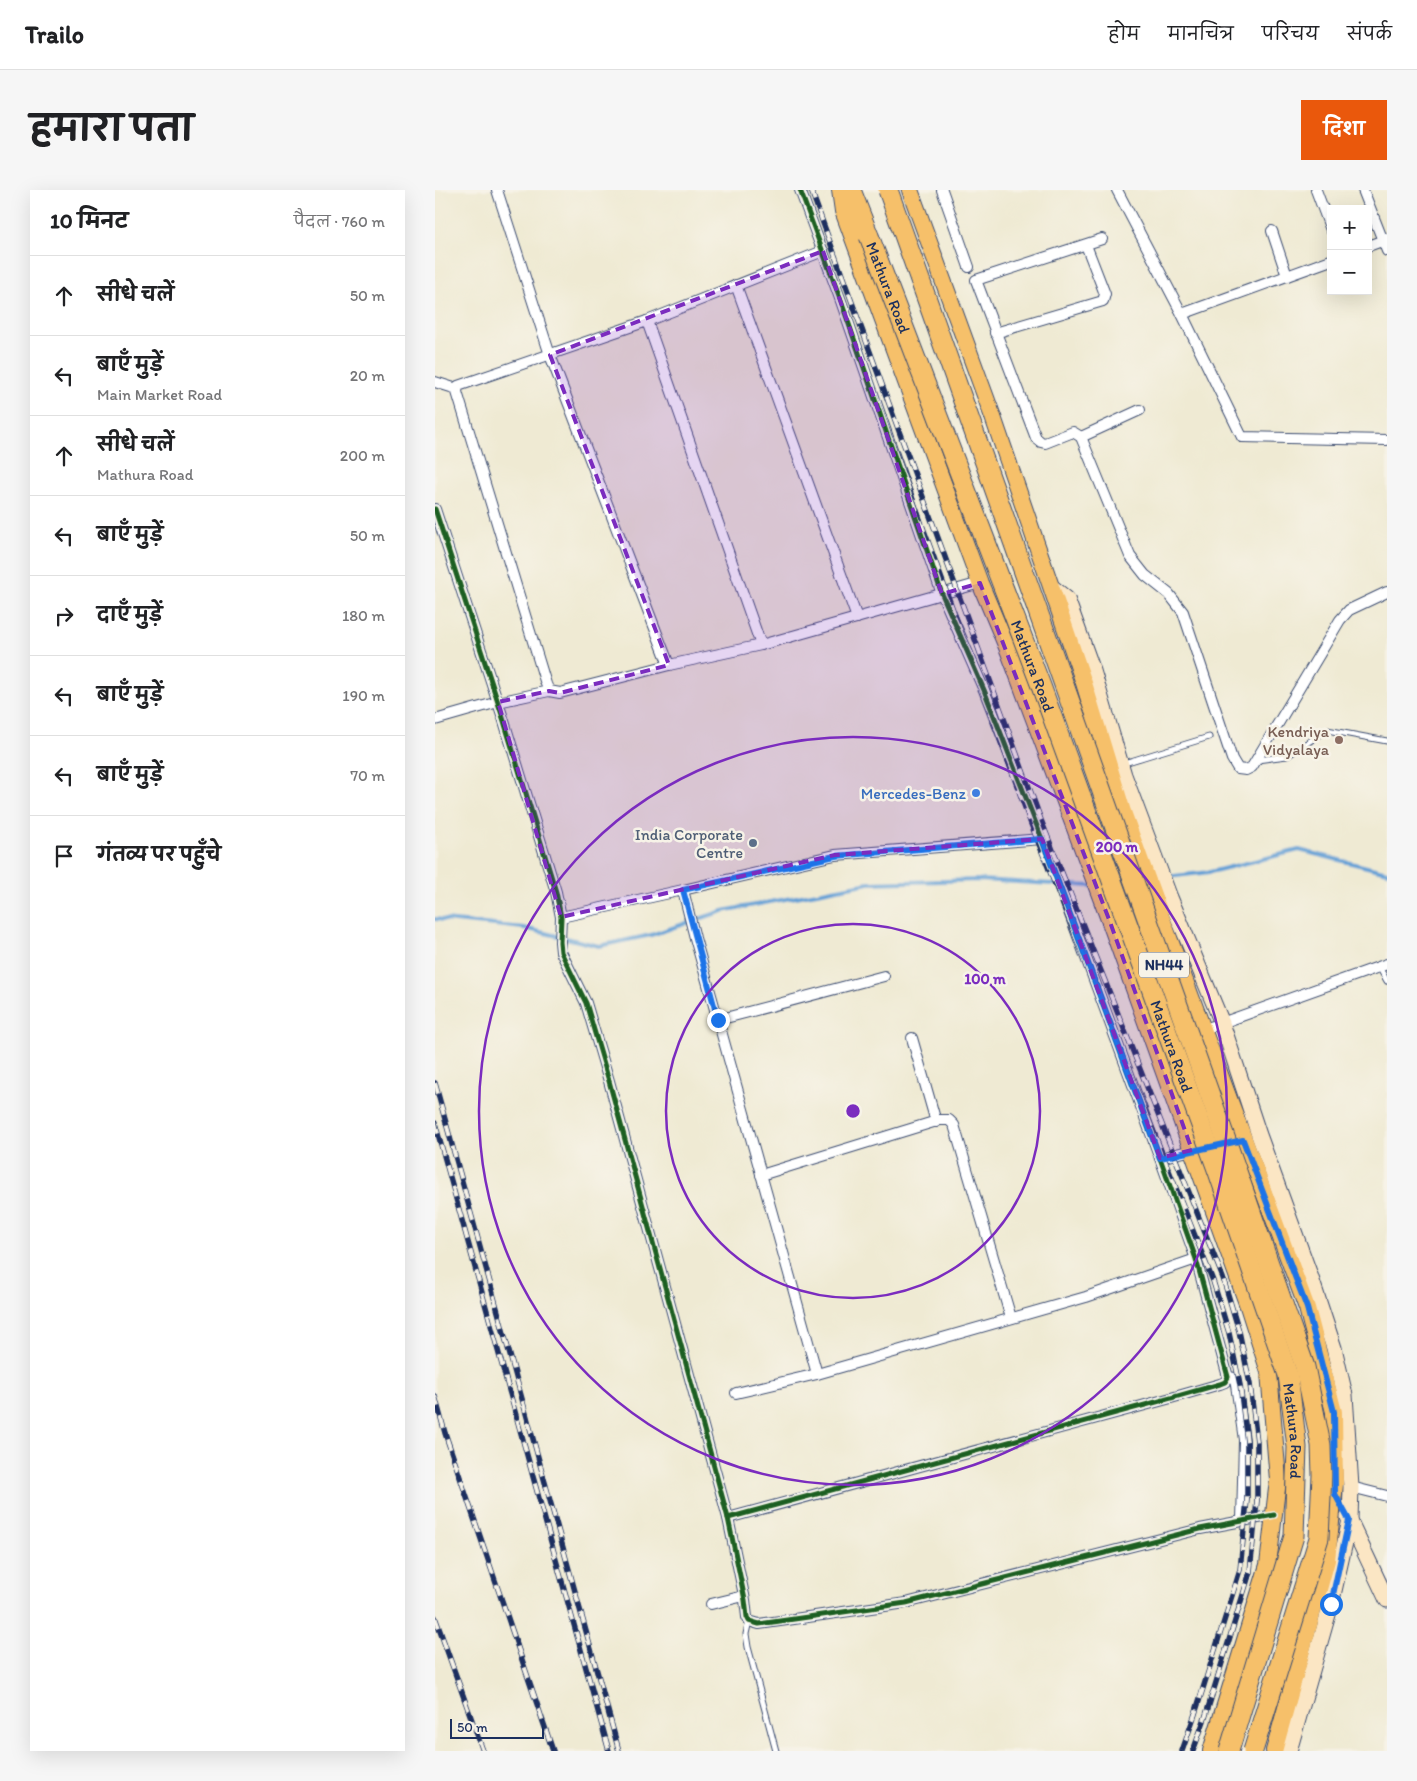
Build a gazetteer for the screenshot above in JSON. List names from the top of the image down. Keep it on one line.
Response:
{"streets":{"highway":["Mathura Road","NH44"]},"places":["Kendriya Vidyalaya","Mercedes-Benz","India Corporate Centre"],"scale_bar":"50 m","page":{"header":"Trailo","nav":["होम","मानचित्र","परिचय","संपर्क"],"title":"हमारा पता","buttons":"दिशा","heading":["10 मिनट","पैदल · 760 m"],"map_buttons":["+","−"],"list":[["सीधे चलें","50 m"],["बाएँ मुड़ें","Main Market Road","20 m"],["सीधे चलें","Mathura Road","200 m"],["बाएँ मुड़ें","50 m"],["दाएँ मुड़ें","180 m"],["बाएँ मुड़ें","190 m"],["बाएँ मुड़ें","70 m"],"गंतव्य पर पहुँचे"],"scale":"50 m"},"rings":["200 m","100 m"]}
